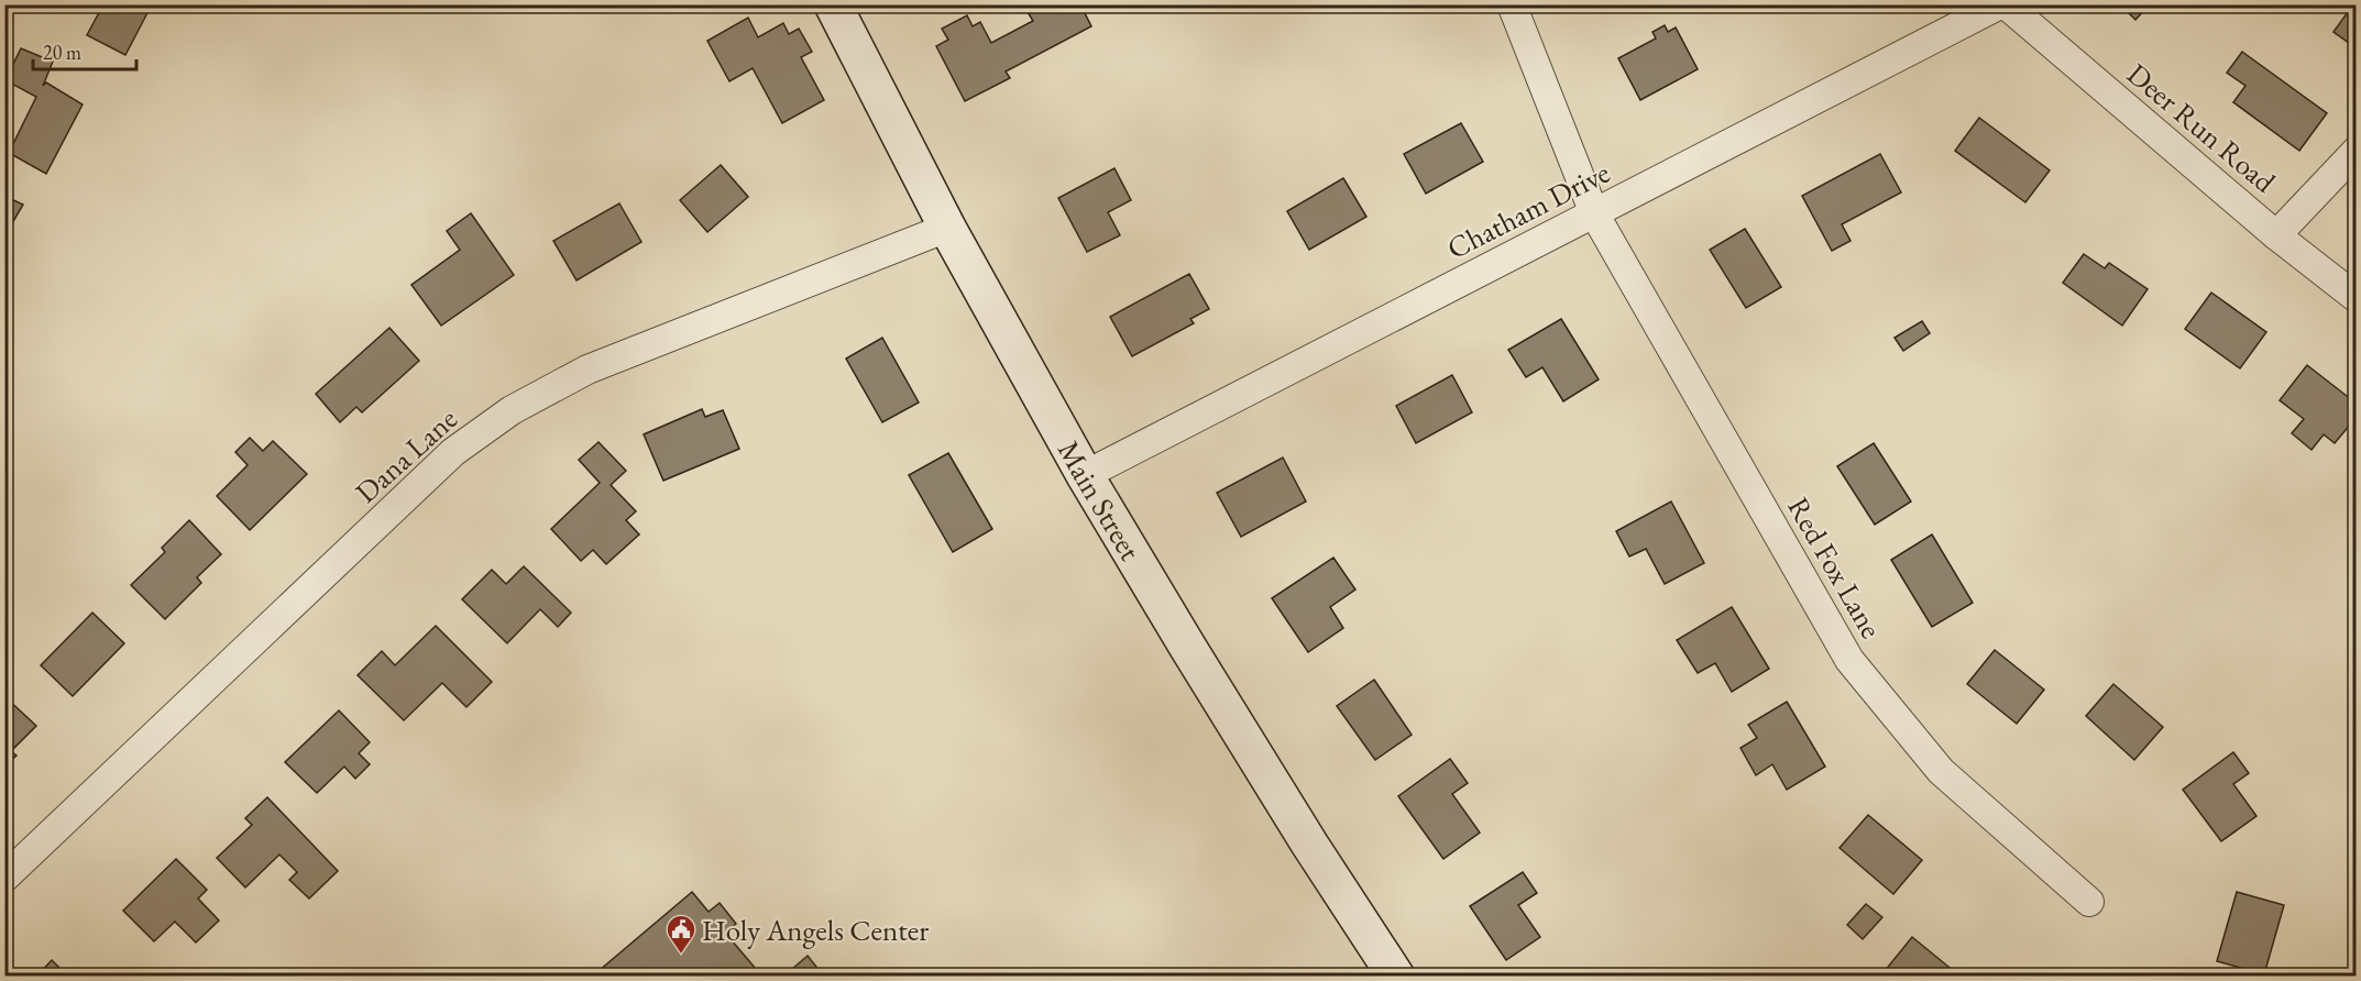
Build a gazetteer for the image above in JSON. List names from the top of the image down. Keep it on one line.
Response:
{"streets":{"main road":["Main Street"],"street":["Deer Run Road","Chatham Drive","Dana Lane","Red Fox Lane"]},"crossings":[["Chatham Drive","Main Street"],["Chatham Drive","Red Fox Lane"],["Dana Lane","Main Street"]],"places":{"public building":["Holy Angels Center"]},"scale_bar":"20 m"}
